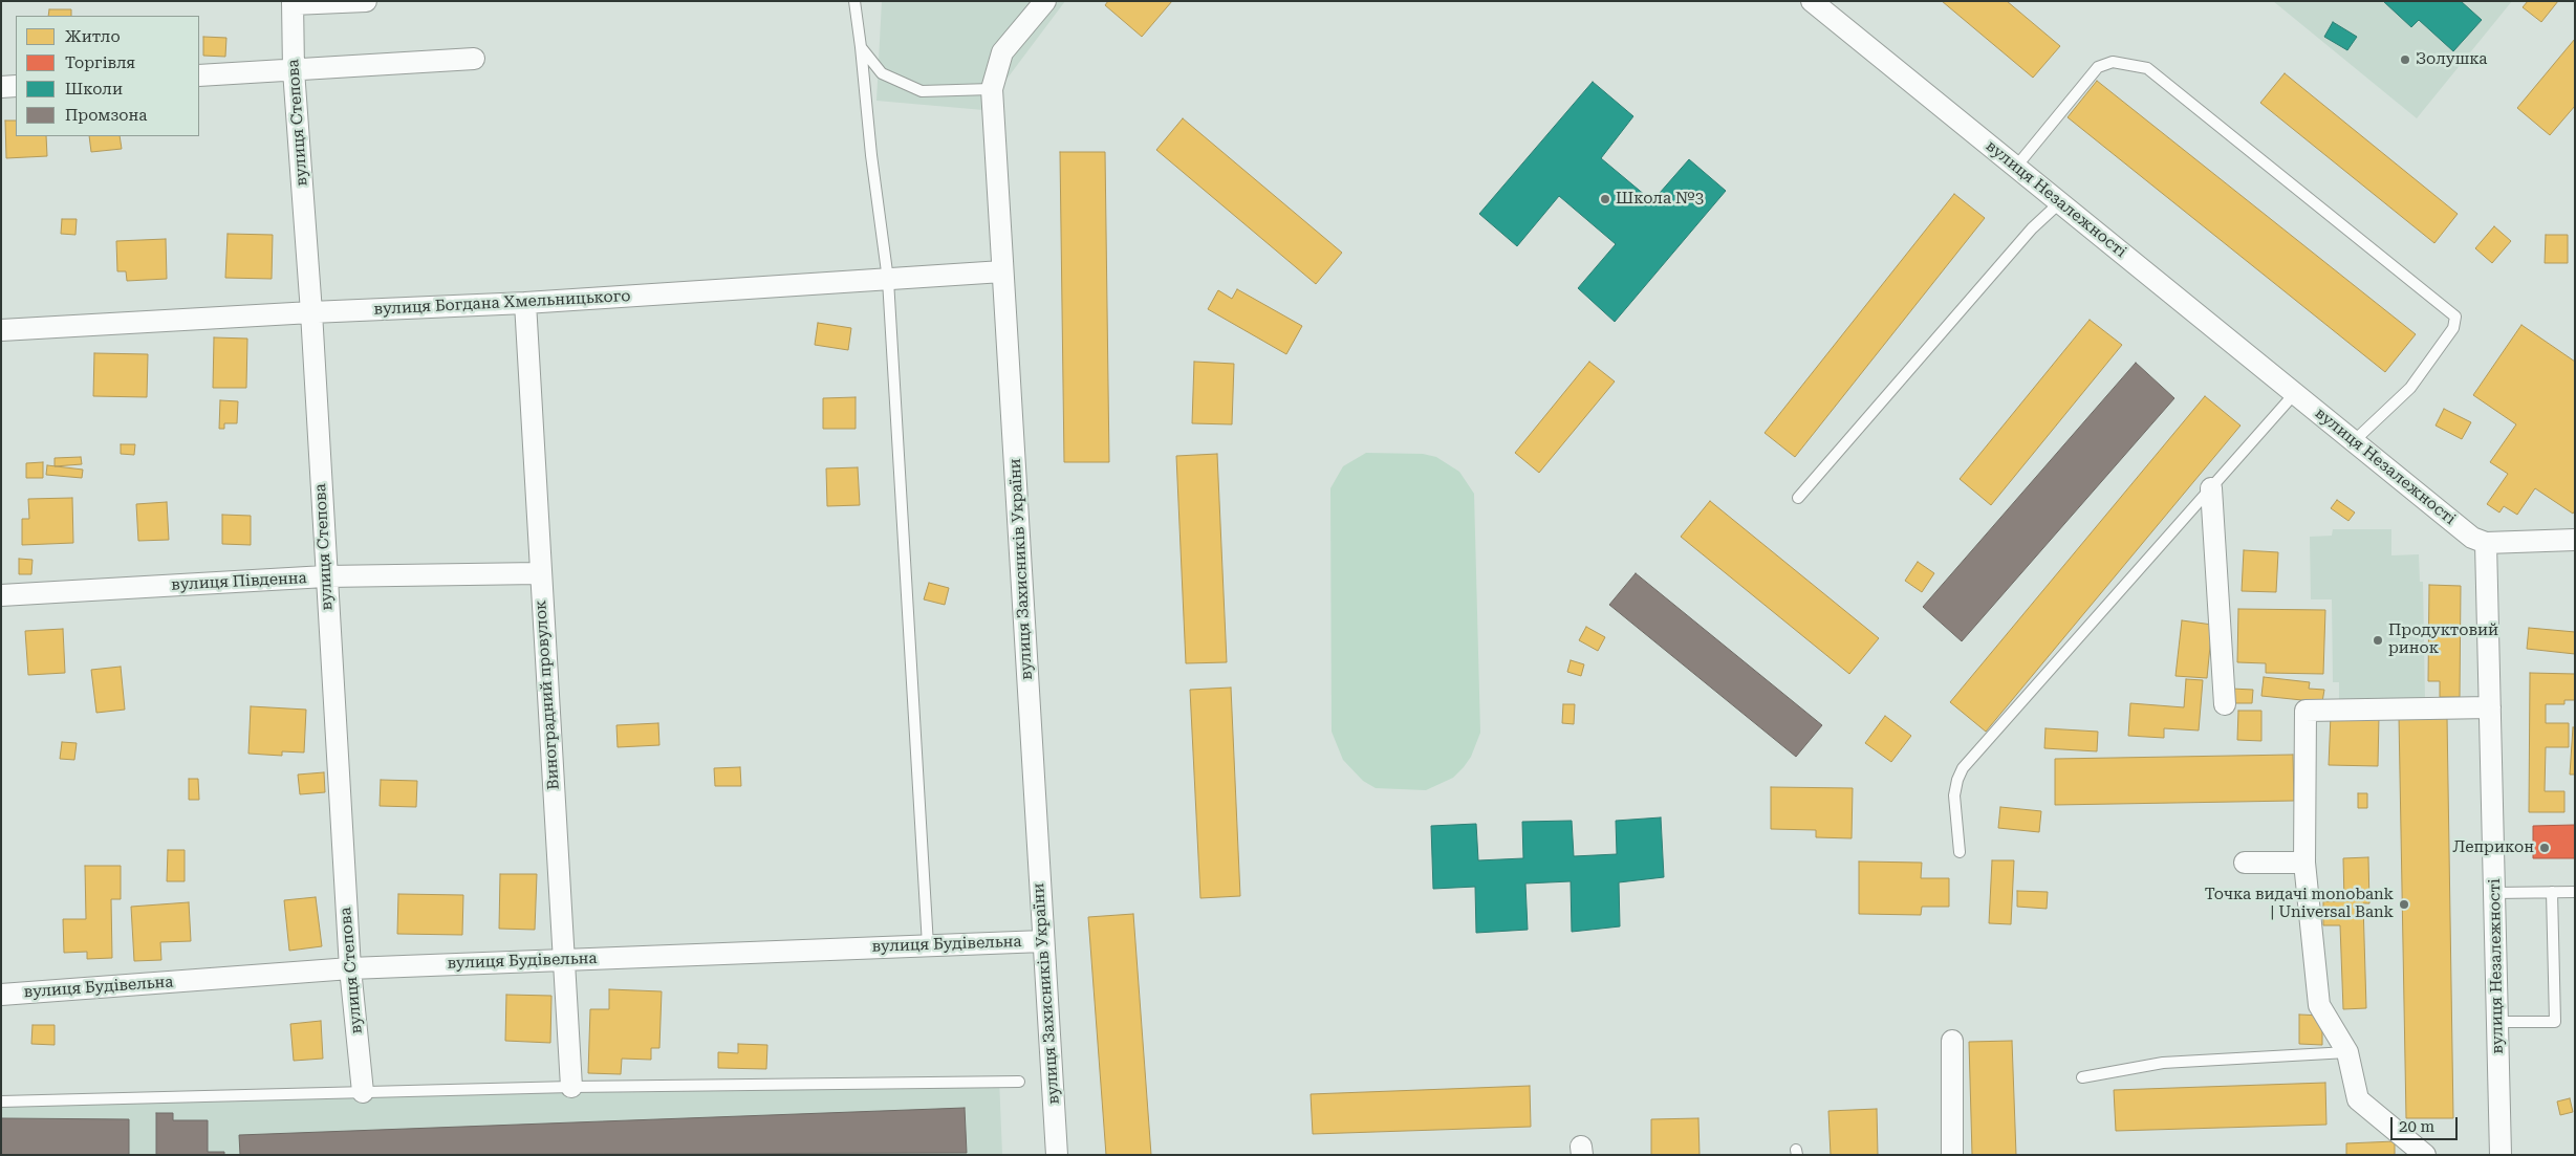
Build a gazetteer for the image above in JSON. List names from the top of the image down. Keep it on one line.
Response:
{"streets":{"street":["вулиця Степова","вулиця Незалежності","вулиця Богдана Хмельницького","вулиця Захисників України","вулиця Південна","Виноградний провулок","вулиця Будівельна"]},"crossings":[["вулиця Степова","вулиця Богдана Хмельницького"],["вулиця Степова","вулиця Південна"],["вулиця Степова","вулиця Будівельна"],["вулиця Богдана Хмельницького","вулиця Захисників України"],["вулиця Богдана Хмельницького","Виноградний провулок"],["вулиця Захисників України","вулиця Будівельна"],["вулиця Південна","Виноградний провулок"],["Виноградний провулок","вулиця Будівельна"]],"places":["Золушка","Школа №3","Продуктовий ринок","Леприкон","Точка видачі monobank | Universal Bank"],"legend":["Житло","Торгівля","Школи","Промзона"],"scale_bar":"20 m"}
